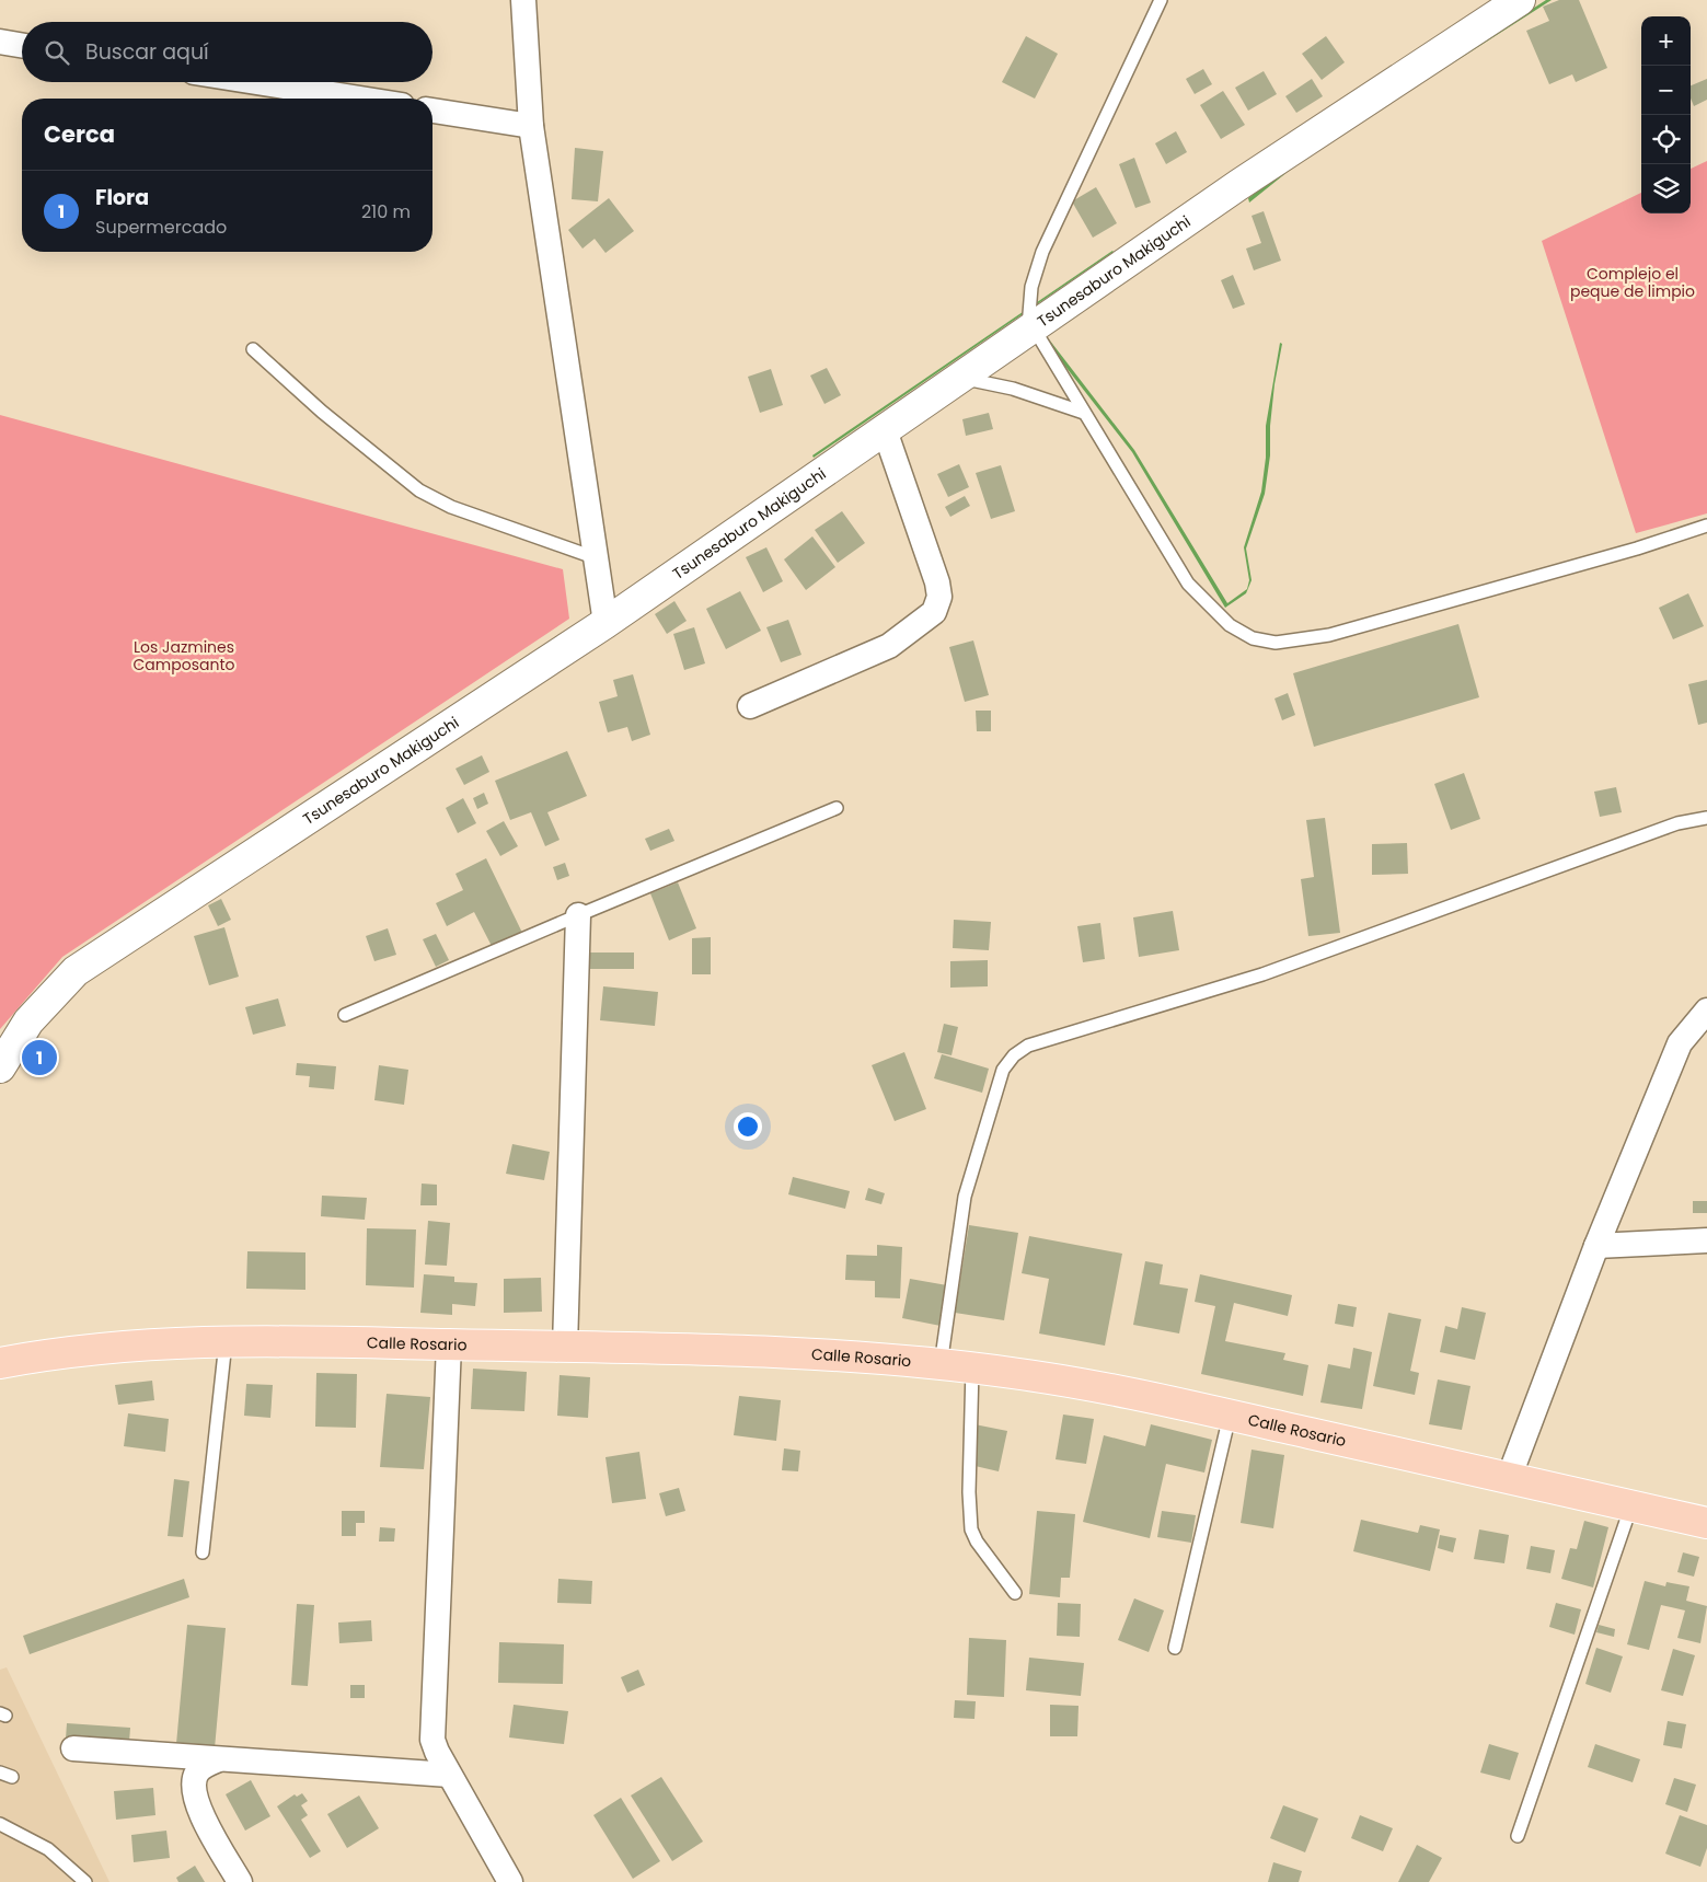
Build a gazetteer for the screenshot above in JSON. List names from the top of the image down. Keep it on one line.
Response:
{"streets":{"main road":["Calle Rosario"],"street":["Tsunesaburo Makiguchi"]},"parks":["Complejo el peque de limpio","Los Jazmines Camposanto"],"page":{"map_buttons":["+","−"],"search":"Buscar aquí","heading":"Cerca","list":[{"mark":"1","name":"Flora","note":"Supermercado","value":"210 m"}],"pins":"1"}}
